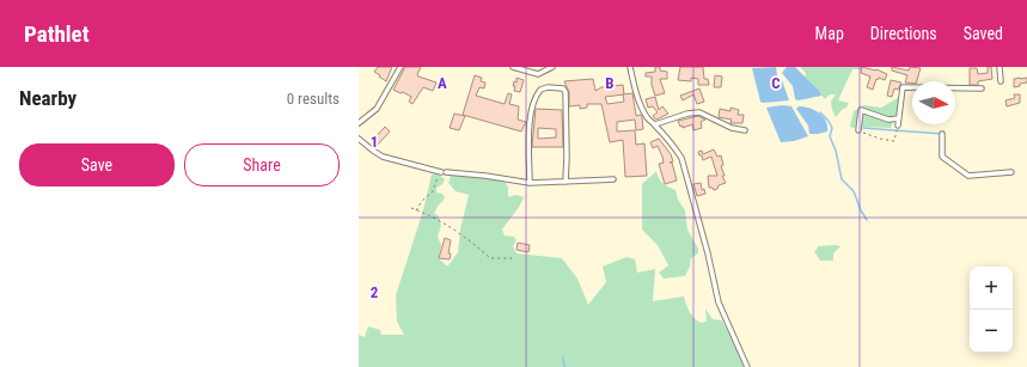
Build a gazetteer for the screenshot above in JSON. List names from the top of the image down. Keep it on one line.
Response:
{"north":"right","page":{"header":"Pathlet","nav":["Map","Directions","Saved"],"heading":["Nearby","0 results"],"buttons":["Save","Share"],"map_buttons":["+","−"]},"grid":{"columns":["A","B","C"],"rows":["1","2"]}}
